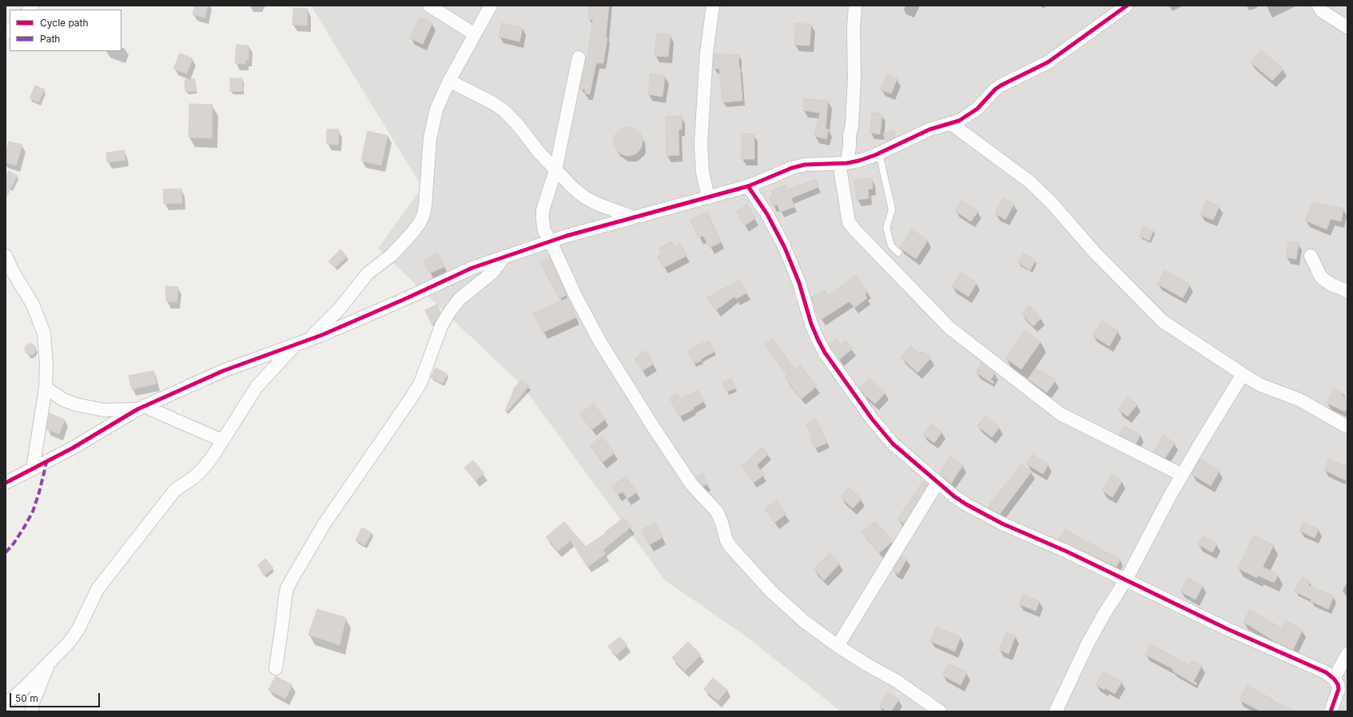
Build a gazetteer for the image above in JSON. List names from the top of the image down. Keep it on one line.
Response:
{"legend":["Cycle path","Path"],"scale_bar":"50 m"}
